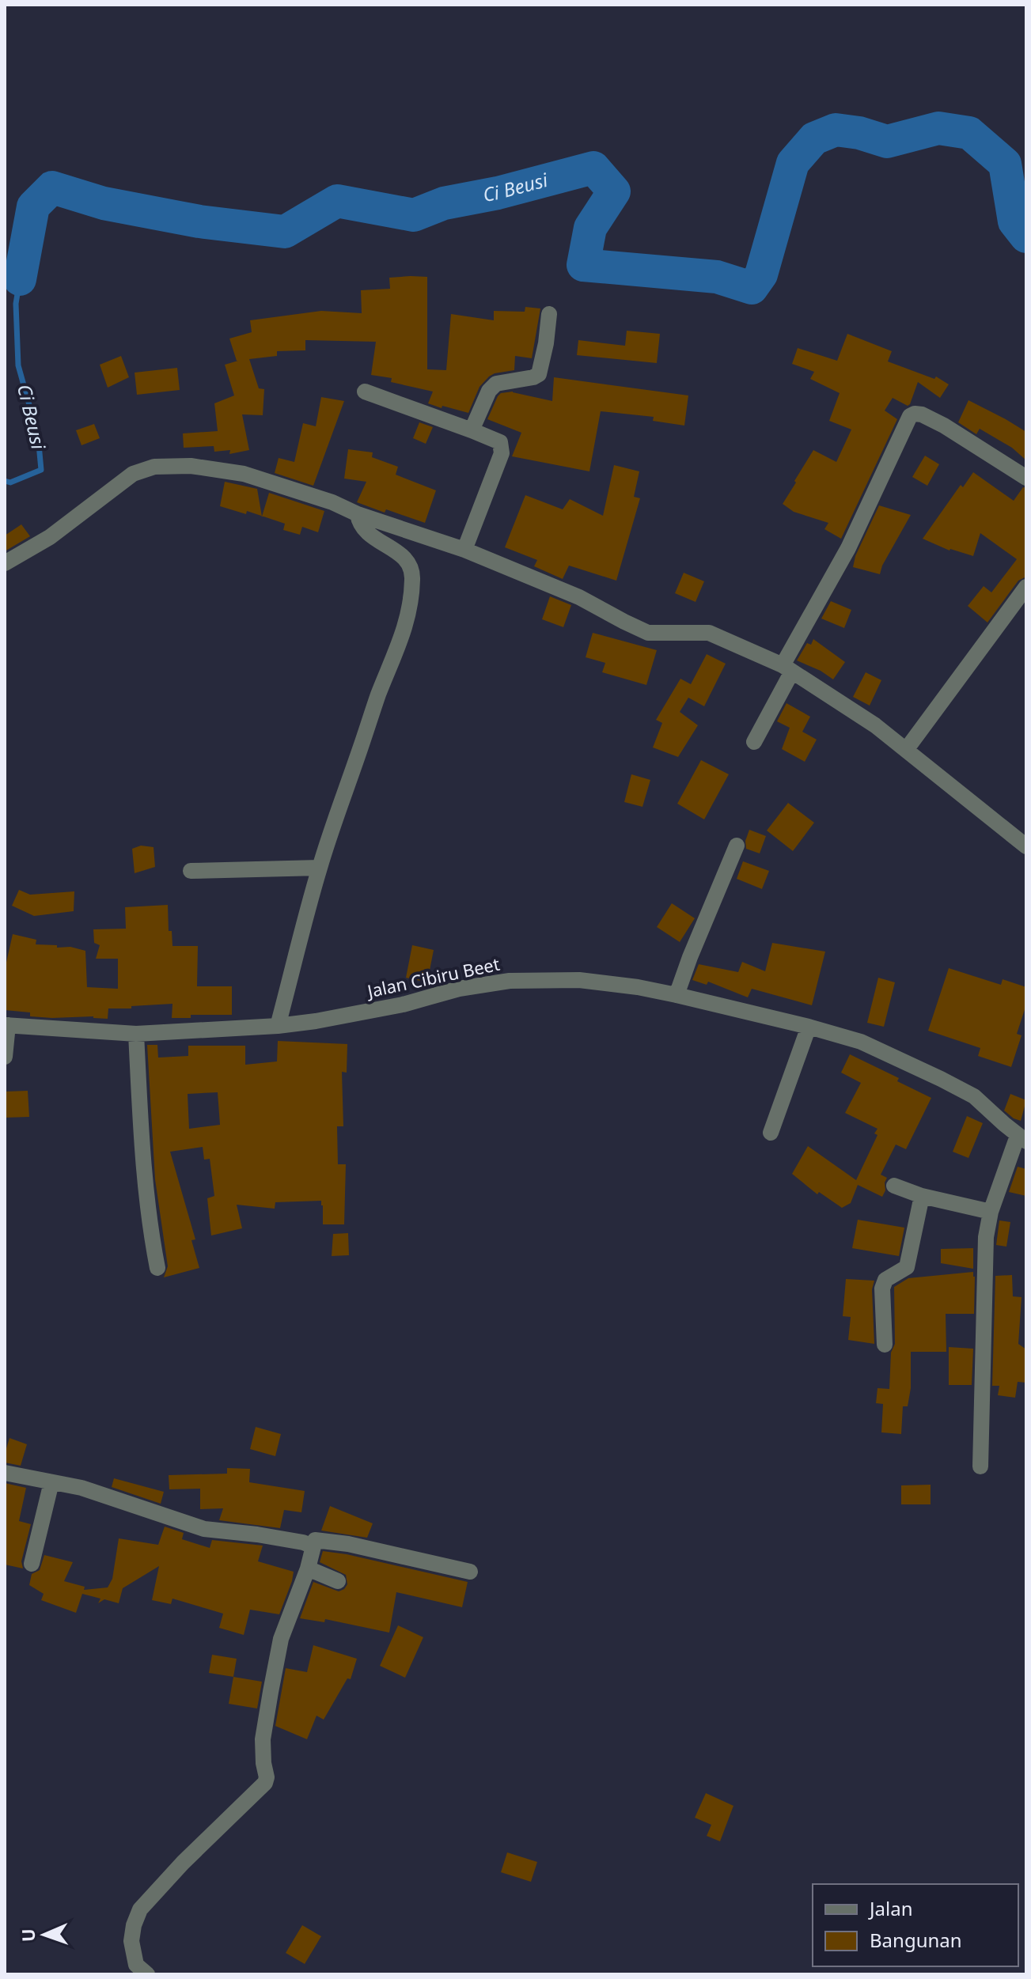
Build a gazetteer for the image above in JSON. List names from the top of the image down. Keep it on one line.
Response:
{"streets":{"street":["Jalan Cibiru Beet"]},"water":["Ci Beusi"],"legend":["Jalan","Bangunan"],"north":"left"}
